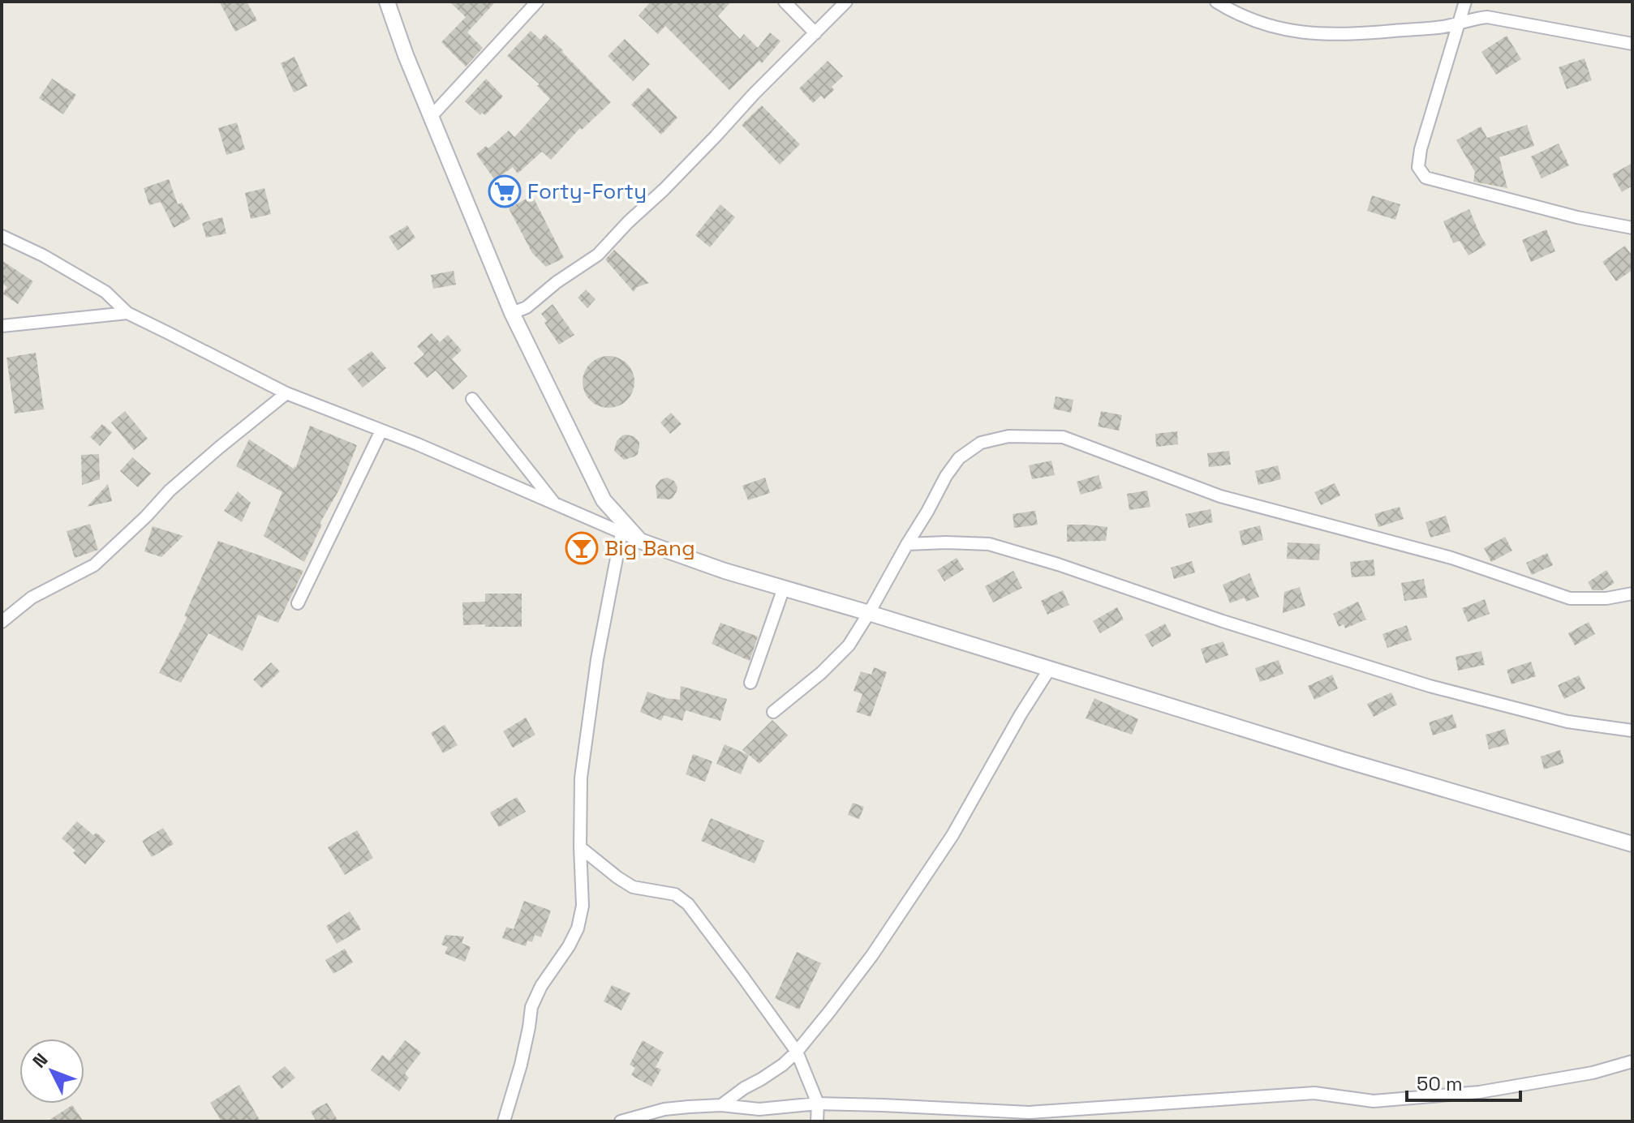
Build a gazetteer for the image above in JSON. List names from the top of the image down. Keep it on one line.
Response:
{"places":{"supermarket":["Forty-Forty"],"bar":["Big Bang"]},"scale_bar":"50 m","north":"top left"}
